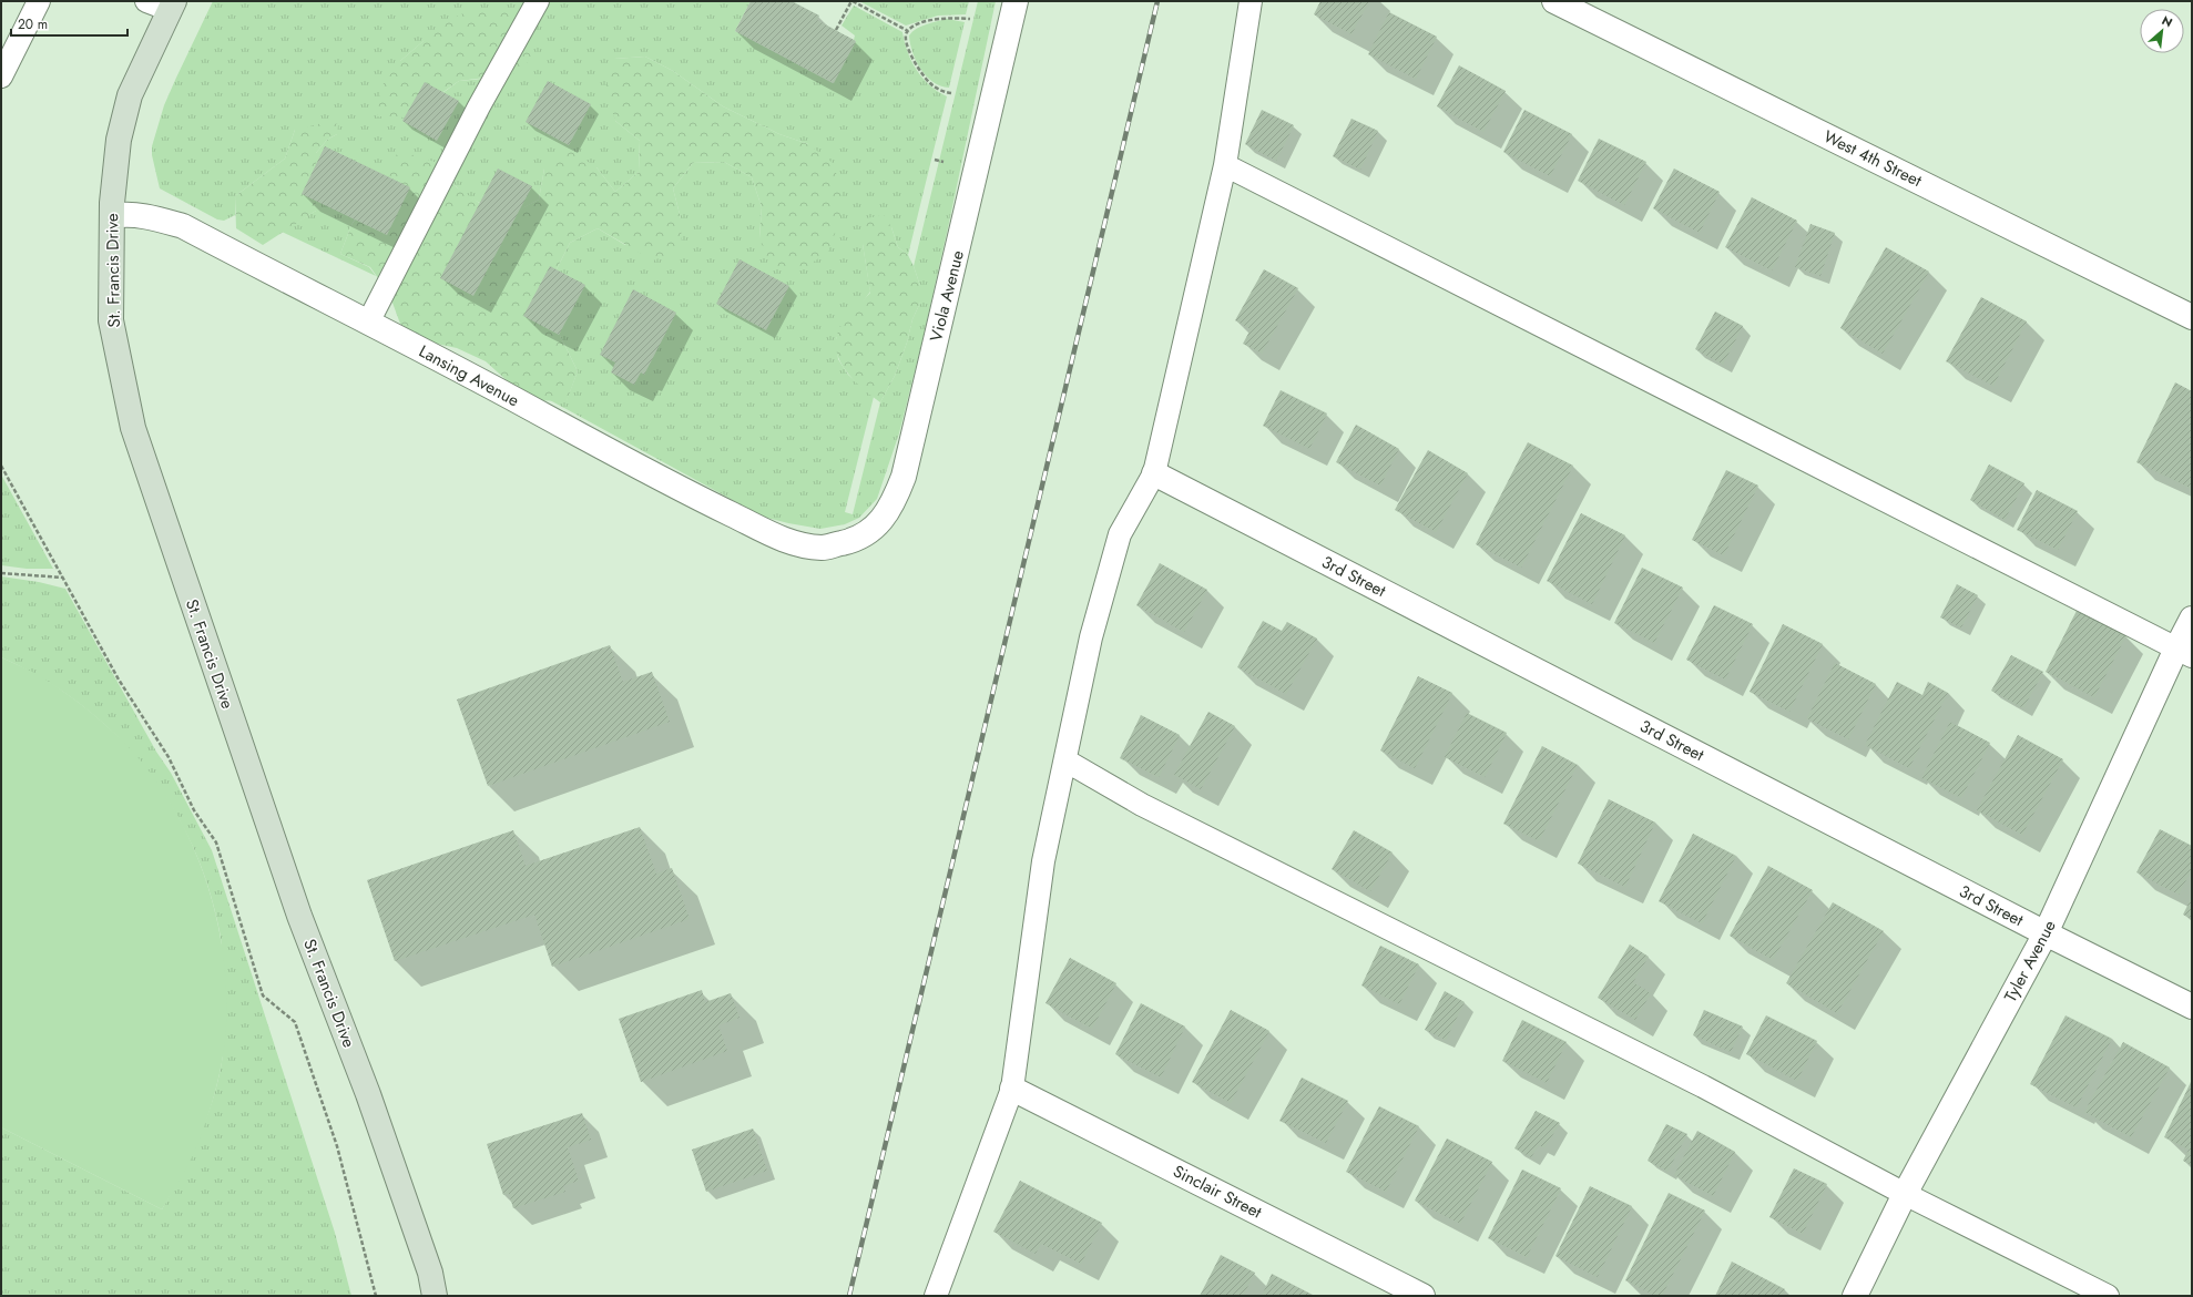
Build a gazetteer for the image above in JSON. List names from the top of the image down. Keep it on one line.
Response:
{"streets":{"street":["West 4th Street","St. Francis Drive","Viola Avenue","Lansing Avenue","3rd Street","Tyler Avenue","Sinclair Street"]},"crossings":[["St. Francis Drive","Lansing Avenue"],["Viola Avenue","Lansing Avenue"],["3rd Street","Tyler Avenue"]],"scale_bar":"20 m","north":"top right"}
